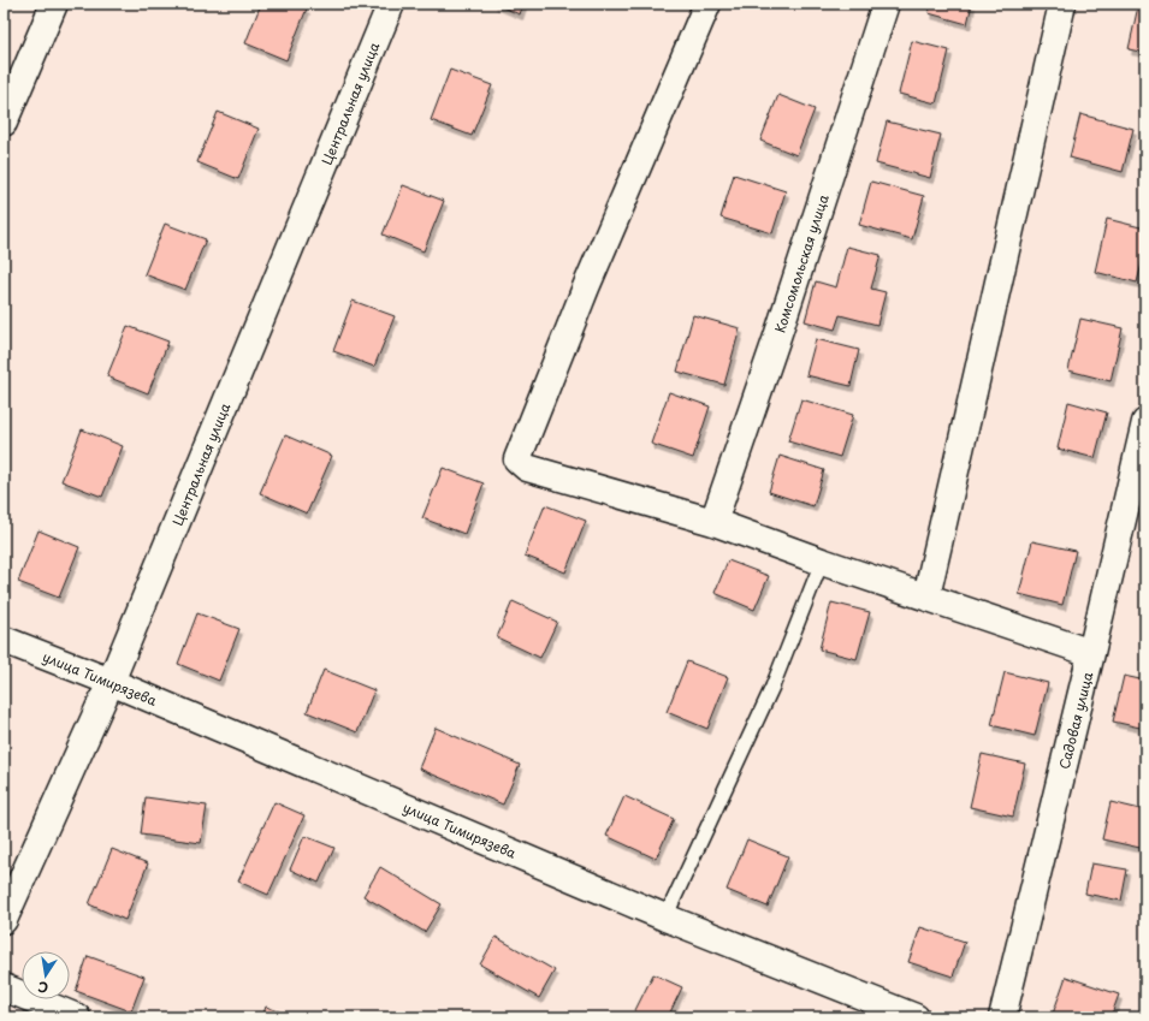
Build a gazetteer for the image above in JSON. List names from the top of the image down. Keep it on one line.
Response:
{"streets":{"street":["Центральная улица","Комсомольская улица","улица Тимирязева","Садовая улица"]},"crossings":[["Центральная улица","улица Тимирязева"]],"north":"bottom"}
